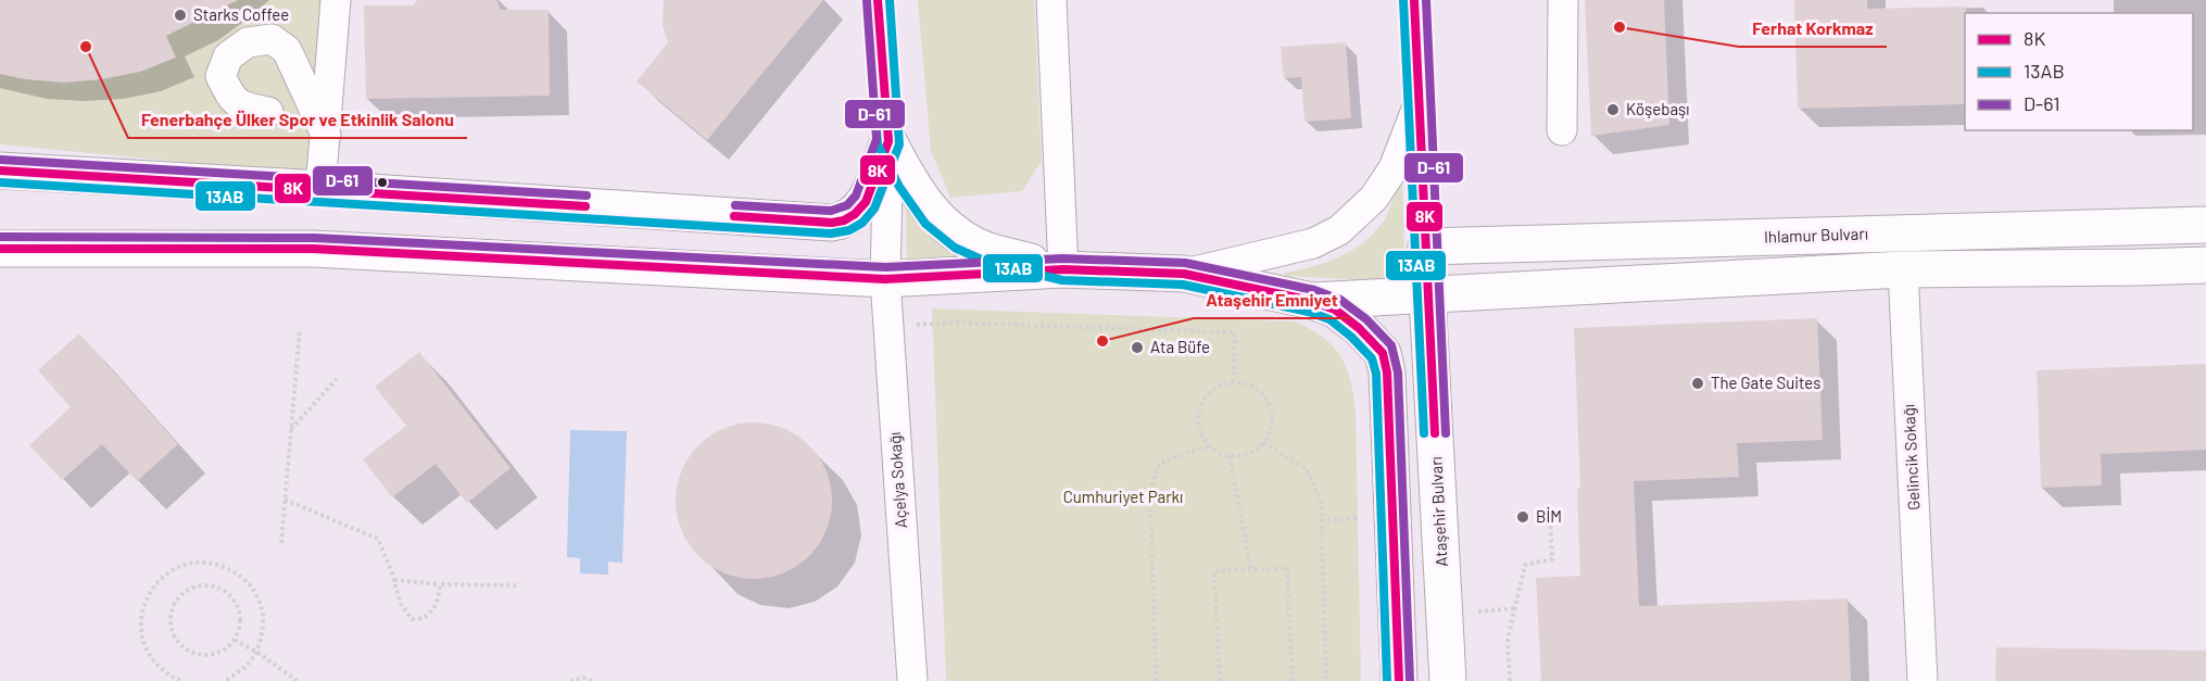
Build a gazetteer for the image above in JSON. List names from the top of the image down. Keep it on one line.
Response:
{"streets":{"main road":["Ihlamur Bulvarı","Gelincik Sokağı","Ataşehir Bulvarı"],"street":["Açelya Sokağı"]},"crossings":[["Ihlamur Bulvarı","Gelincik Sokağı"],["Ihlamur Bulvarı","Ataşehir Bulvarı"]],"parks":["Cumhuriyet Parkı"],"places":["Starks Coffee","Ferhat Korkmaz","Fenerbahçe Ülker Spor ve Etkinlik Salonu","Köşebaşı","Ataşehir Emniyet","Ata Büfe","The Gate Suites","BİM"],"lines":["transit line 8K","transit line 13AB","transit line D-61"],"legend":["8K","13AB","D-61"]}
